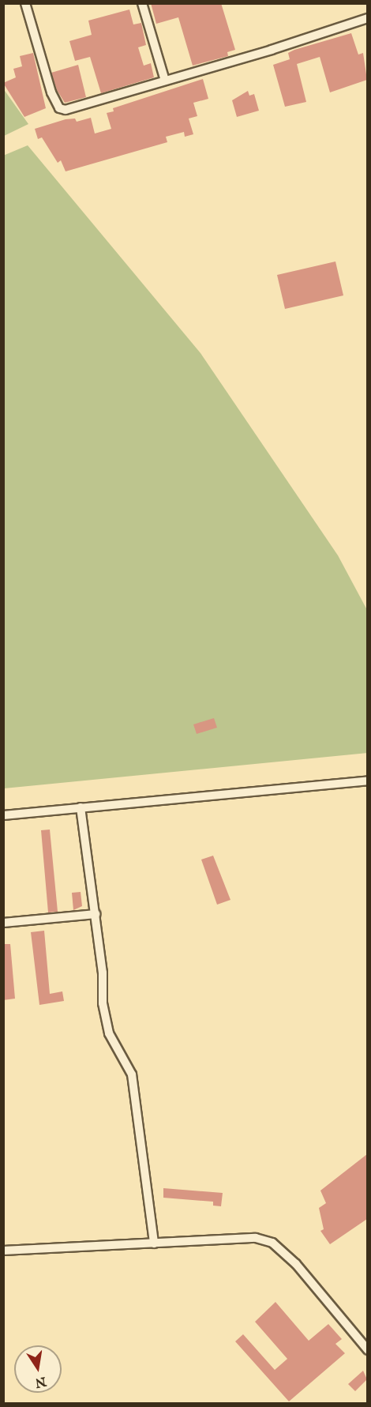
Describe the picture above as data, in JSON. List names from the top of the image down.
{
  "north": "bottom"
}
